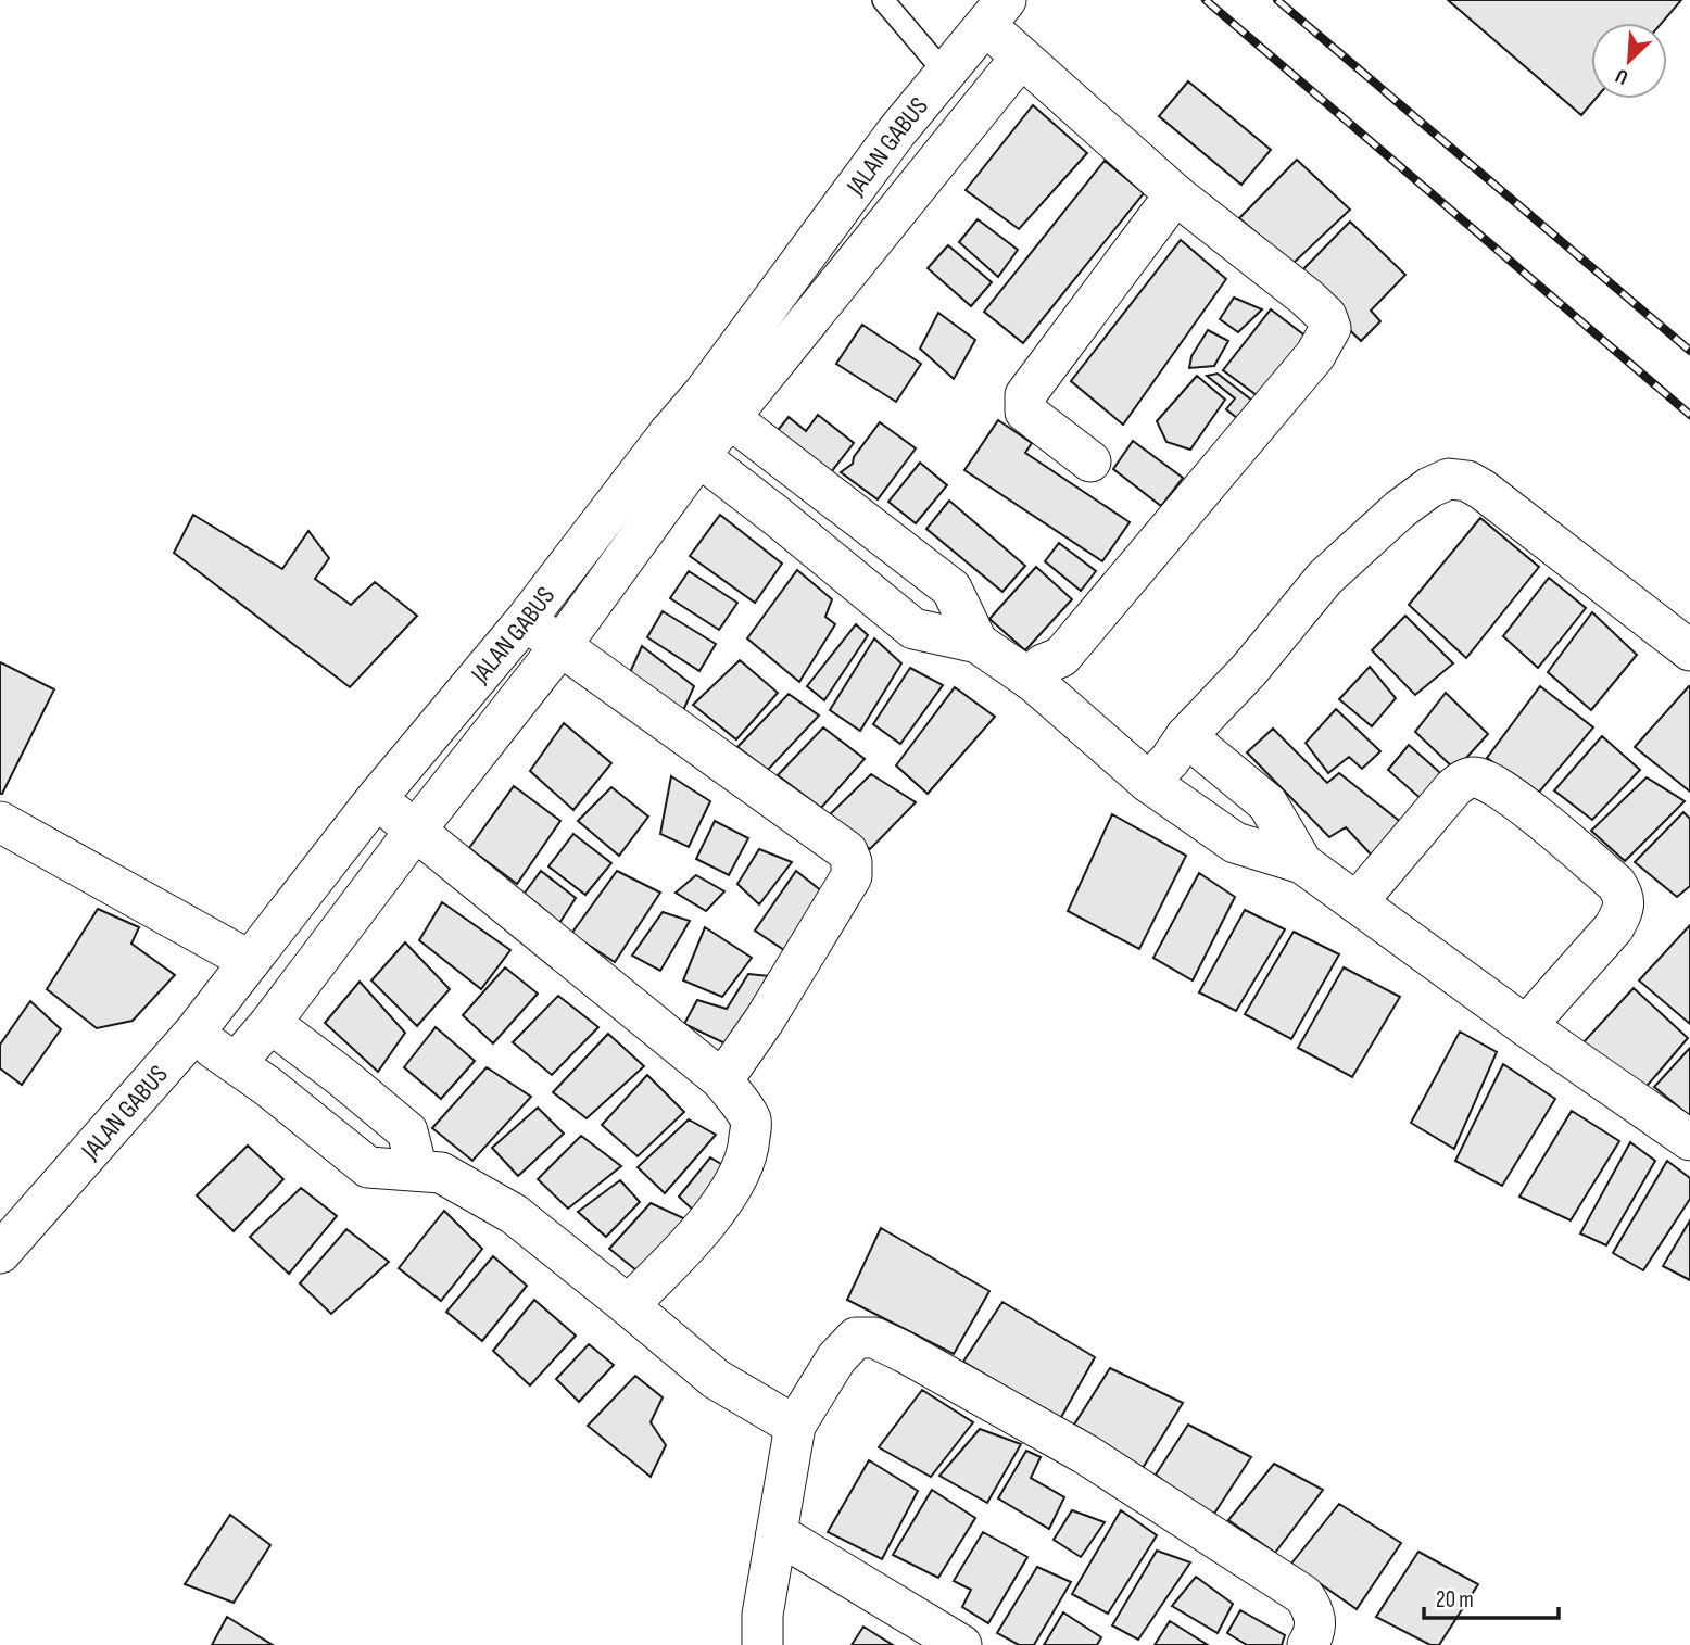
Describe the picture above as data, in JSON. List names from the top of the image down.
{
  "streets": {
    "street": ["JALAN GABUS"]
  },
  "scale_bar": "20 m",
  "north": "bottom left"
}
